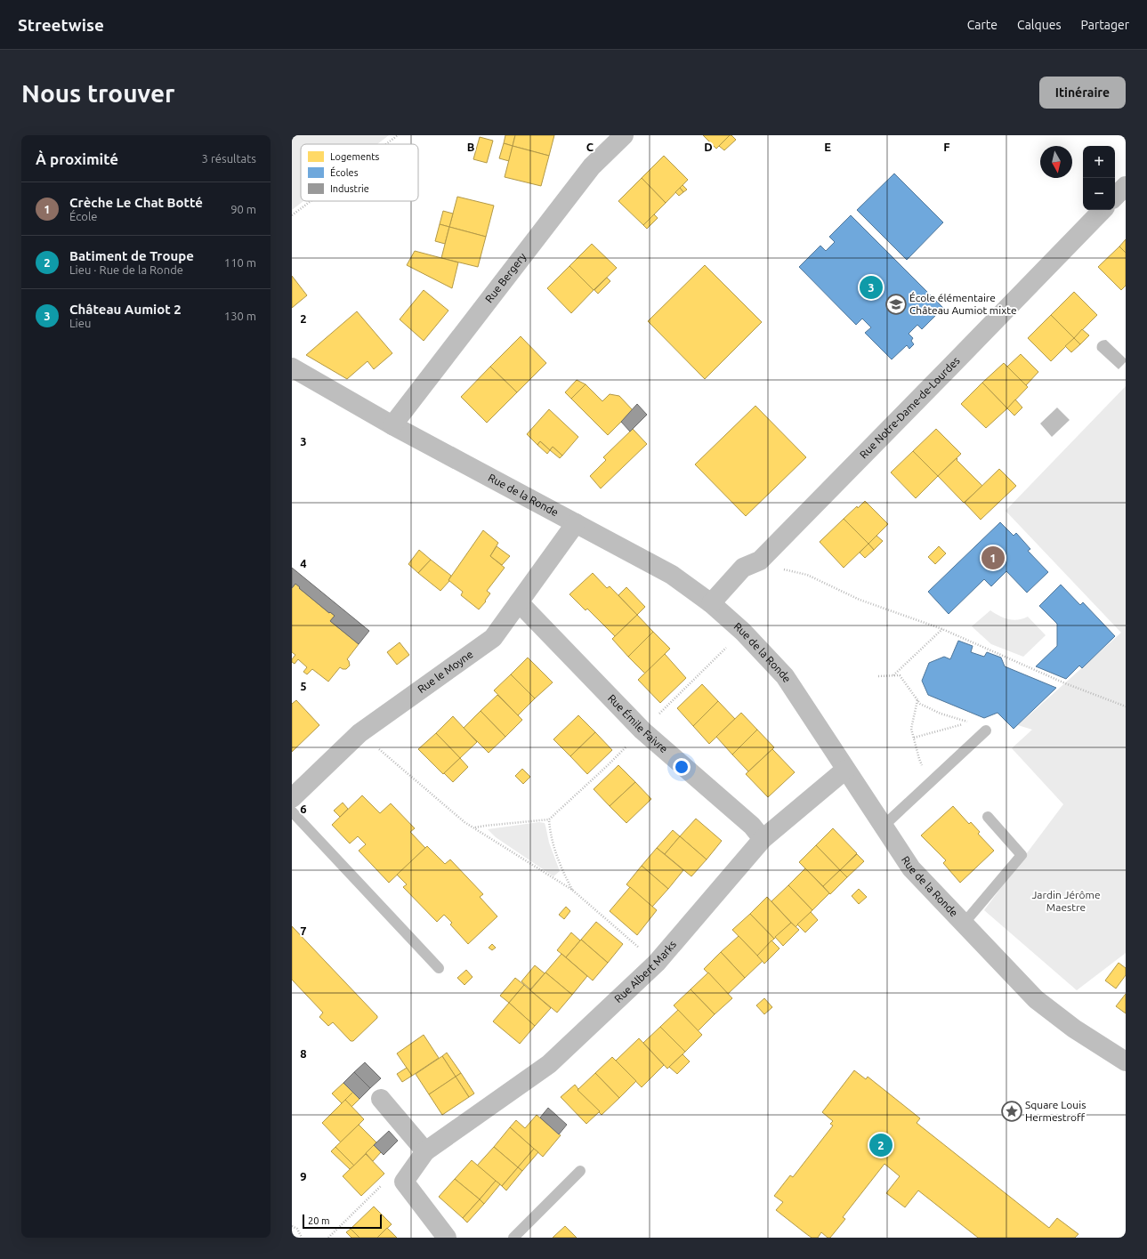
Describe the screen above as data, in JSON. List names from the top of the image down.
{
  "streets": {
    "street": [
      "Rue Bergery",
      "Rue Notre-Dame-de-Lourdes",
      "Rue de la Ronde",
      "Rue le Moyne",
      "Rue Émile Faivre",
      "Rue Albert Marks"
    ]
  },
  "crossings": [
    ["Rue Bergery", "Rue de la Ronde"],
    ["Rue Notre-Dame-de-Lourdes", "Rue de la Ronde"],
    ["Rue de la Ronde", "Rue le Moyne"],
    ["Rue de la Ronde", "Rue Albert Marks"],
    ["Rue le Moyne", "Rue Émile Faivre"],
    ["Rue Émile Faivre", "Rue Albert Marks"]
  ],
  "parks": ["Jardin Jérôme Maestre"],
  "places": {
    "school or university": ["École élémentaire Château Aumiot mixte"],
    "place": ["Square Louis Hermestroff"]
  },
  "legend": ["Logements", "Écoles", "Industrie"],
  "scale_bar": "20 m",
  "north": "bottom",
  "page": {
    "header": "Streetwise",
    "nav": ["Carte", "Calques", "Partager"],
    "buttons": "Itinéraire",
    "title": "Nous trouver",
    "heading": ["À proximité", "3 résultats"],
    "map_buttons": ["+", "−"],
    "list": [
      {
        "mark": "1",
        "name": "Crèche Le Chat Botté",
        "note": "École",
        "value": "90 m"
      },
      {
        "mark": "2",
        "name": "Batiment de Troupe",
        "note": "Lieu · Rue de la Ronde",
        "value": "110 m"
      },
      {
        "mark": "3",
        "name": "Château Aumiot 2",
        "note": "Lieu",
        "value": "130 m"
      }
    ],
    "pins": ["3", "1", "2"],
    "scale": "20 m"
  },
  "grid": {
    "columns": [
      "B",
      "C",
      "D",
      "E",
      "F"
    ],
    "rows": [
      "2",
      "3",
      "4",
      "5",
      "6",
      "7",
      "8",
      "9"
    ]
  }
}
